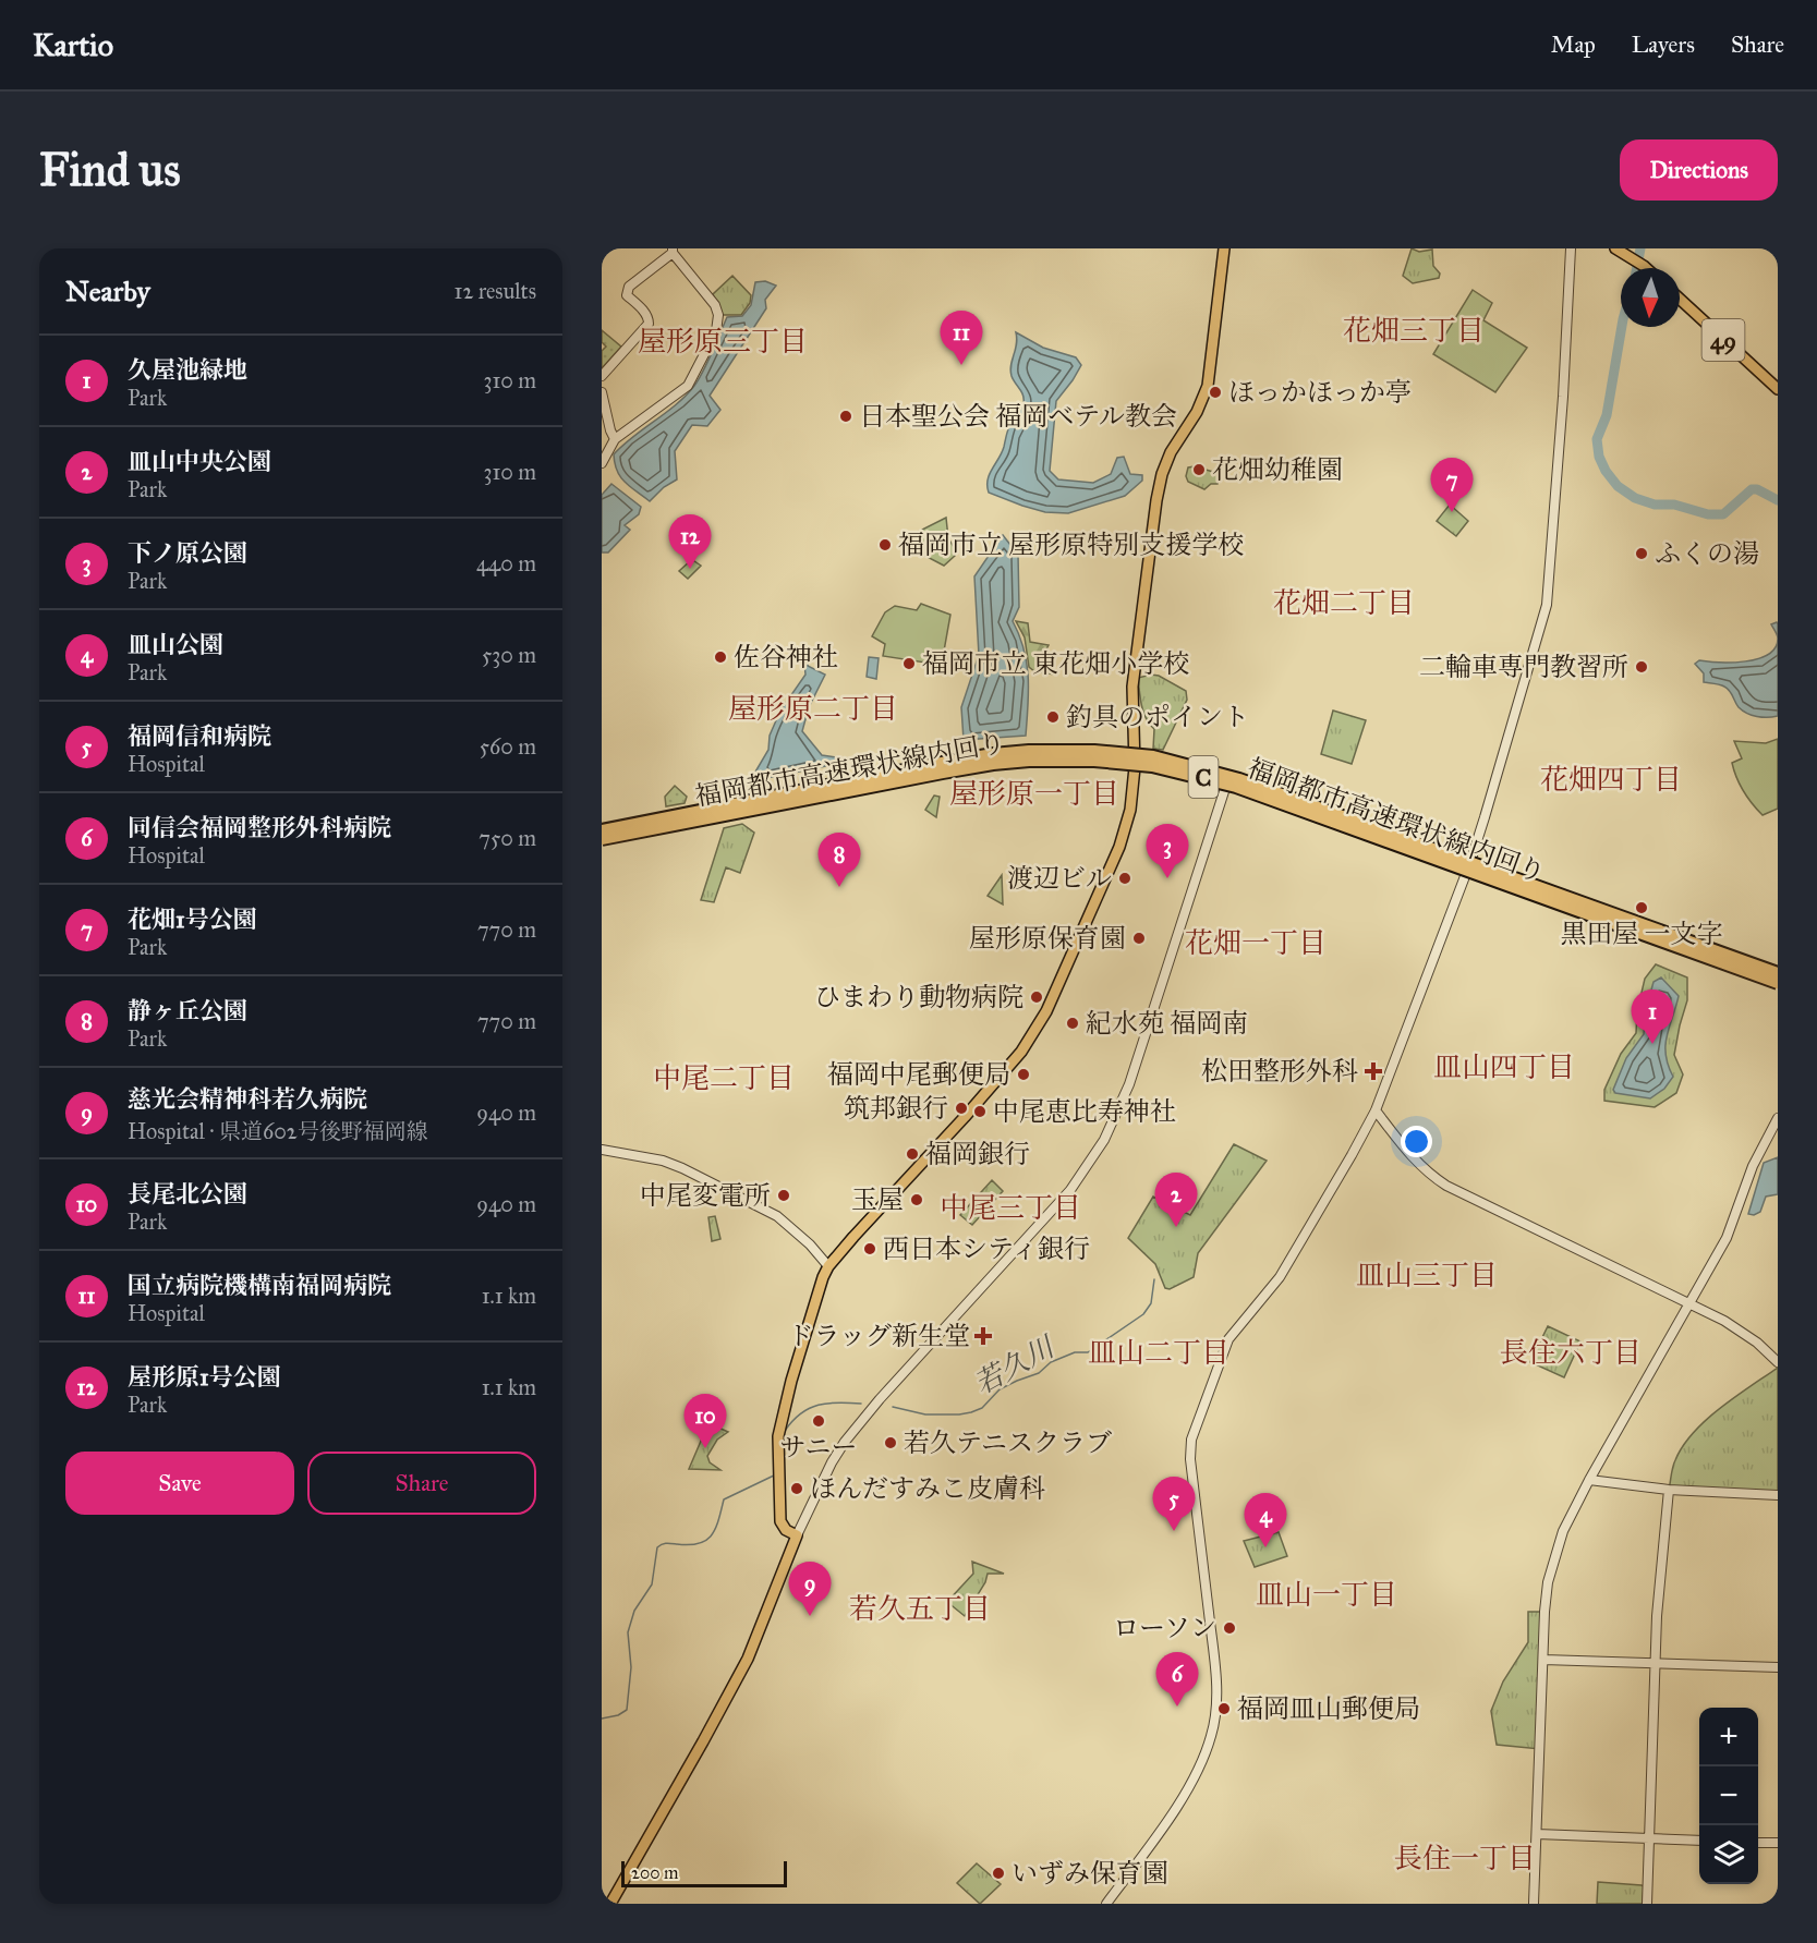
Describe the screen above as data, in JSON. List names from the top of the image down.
{
  "streets": {
    "highway": ["福岡都市高速環状線内回り", "C"],
    "main road": ["49"]
  },
  "districts": [
    "花畑三丁目",
    "屋形原三丁目",
    "花畑二丁目",
    "屋形原二丁目",
    "花畑四丁目",
    "屋形原一丁目",
    "花畑一丁目",
    "皿山四丁目",
    "中尾二丁目",
    "中尾三丁目",
    "皿山三丁目",
    "皿山二丁目",
    "長住六丁目",
    "皿山一丁目",
    "若久五丁目",
    "長住一丁目"
  ],
  "water": ["若久川"],
  "places": {
    "other": [
      "ほっかほっか亭",
      "日本聖公会 福岡ベテル教会",
      "花畑幼稚園",
      "福岡市立 屋形原特別支援学校",
      "ふくの湯",
      "佐谷神社",
      "福岡市立 東花畑小学校",
      "二輪車専門教習所",
      "釣具のポイント",
      "渡辺ビル",
      "黒田屋 一文字",
      "屋形原保育園",
      "ひまわり動物病院",
      "紀水苑 福岡南",
      "福岡中尾郵便局",
      "筑邦銀行",
      "中尾恵比寿神社",
      "福岡銀行",
      "中尾変電所",
      "玉屋",
      "西日本シティ銀行",
      "サニー",
      "若久テニスクラブ",
      "ほんだすみこ皮膚科",
      "ローソン",
      "福岡皿山郵便局",
      "いずみ保育園"
    ],
    "health": ["松田整形外科", "ドラッグ新生堂"]
  },
  "scale_bar": "200 m",
  "north": "bottom",
  "page": {
    "header": "Kartio",
    "nav": ["Map", "Layers", "Share"],
    "buttons": [
      "Directions",
      ["Save", "Share"]
    ],
    "title": "Find us",
    "heading": ["Nearby", "12 results"],
    "pins": [
      "11",
      "7",
      "12",
      "3",
      "8",
      "1",
      "2",
      "10",
      "5",
      "4",
      "9",
      "6"
    ],
    "list": [
      {
        "mark": "1",
        "name": "久屋池緑地",
        "note": "Park",
        "value": "310 m"
      },
      {
        "mark": "2",
        "name": "皿山中央公園",
        "note": "Park",
        "value": "310 m"
      },
      {
        "mark": "3",
        "name": "下ノ原公園",
        "note": "Park",
        "value": "440 m"
      },
      {
        "mark": "4",
        "name": "皿山公園",
        "note": "Park",
        "value": "530 m"
      },
      {
        "mark": "5",
        "name": "福岡信和病院",
        "note": "Hospital",
        "value": "560 m"
      },
      {
        "mark": "6",
        "name": "同信会福岡整形外科病院",
        "note": "Hospital",
        "value": "750 m"
      },
      {
        "mark": "7",
        "name": "花畑1号公園",
        "note": "Park",
        "value": "770 m"
      },
      {
        "mark": "8",
        "name": "静ヶ丘公園",
        "note": "Park",
        "value": "770 m"
      },
      {
        "mark": "9",
        "name": "慈光会精神科若久病院",
        "note": "Hospital · 県道602号後野福岡線",
        "value": "940 m"
      },
      {
        "mark": "10",
        "name": "長尾北公園",
        "note": "Park",
        "value": "940 m"
      },
      {
        "mark": "11",
        "name": "国立病院機構南福岡病院",
        "note": "Hospital",
        "value": "1.1 km"
      },
      {
        "mark": "12",
        "name": "屋形原1号公園",
        "note": "Park",
        "value": "1.1 km"
      }
    ],
    "map_buttons": ["+", "−"],
    "scale": "200 m"
  }
}
